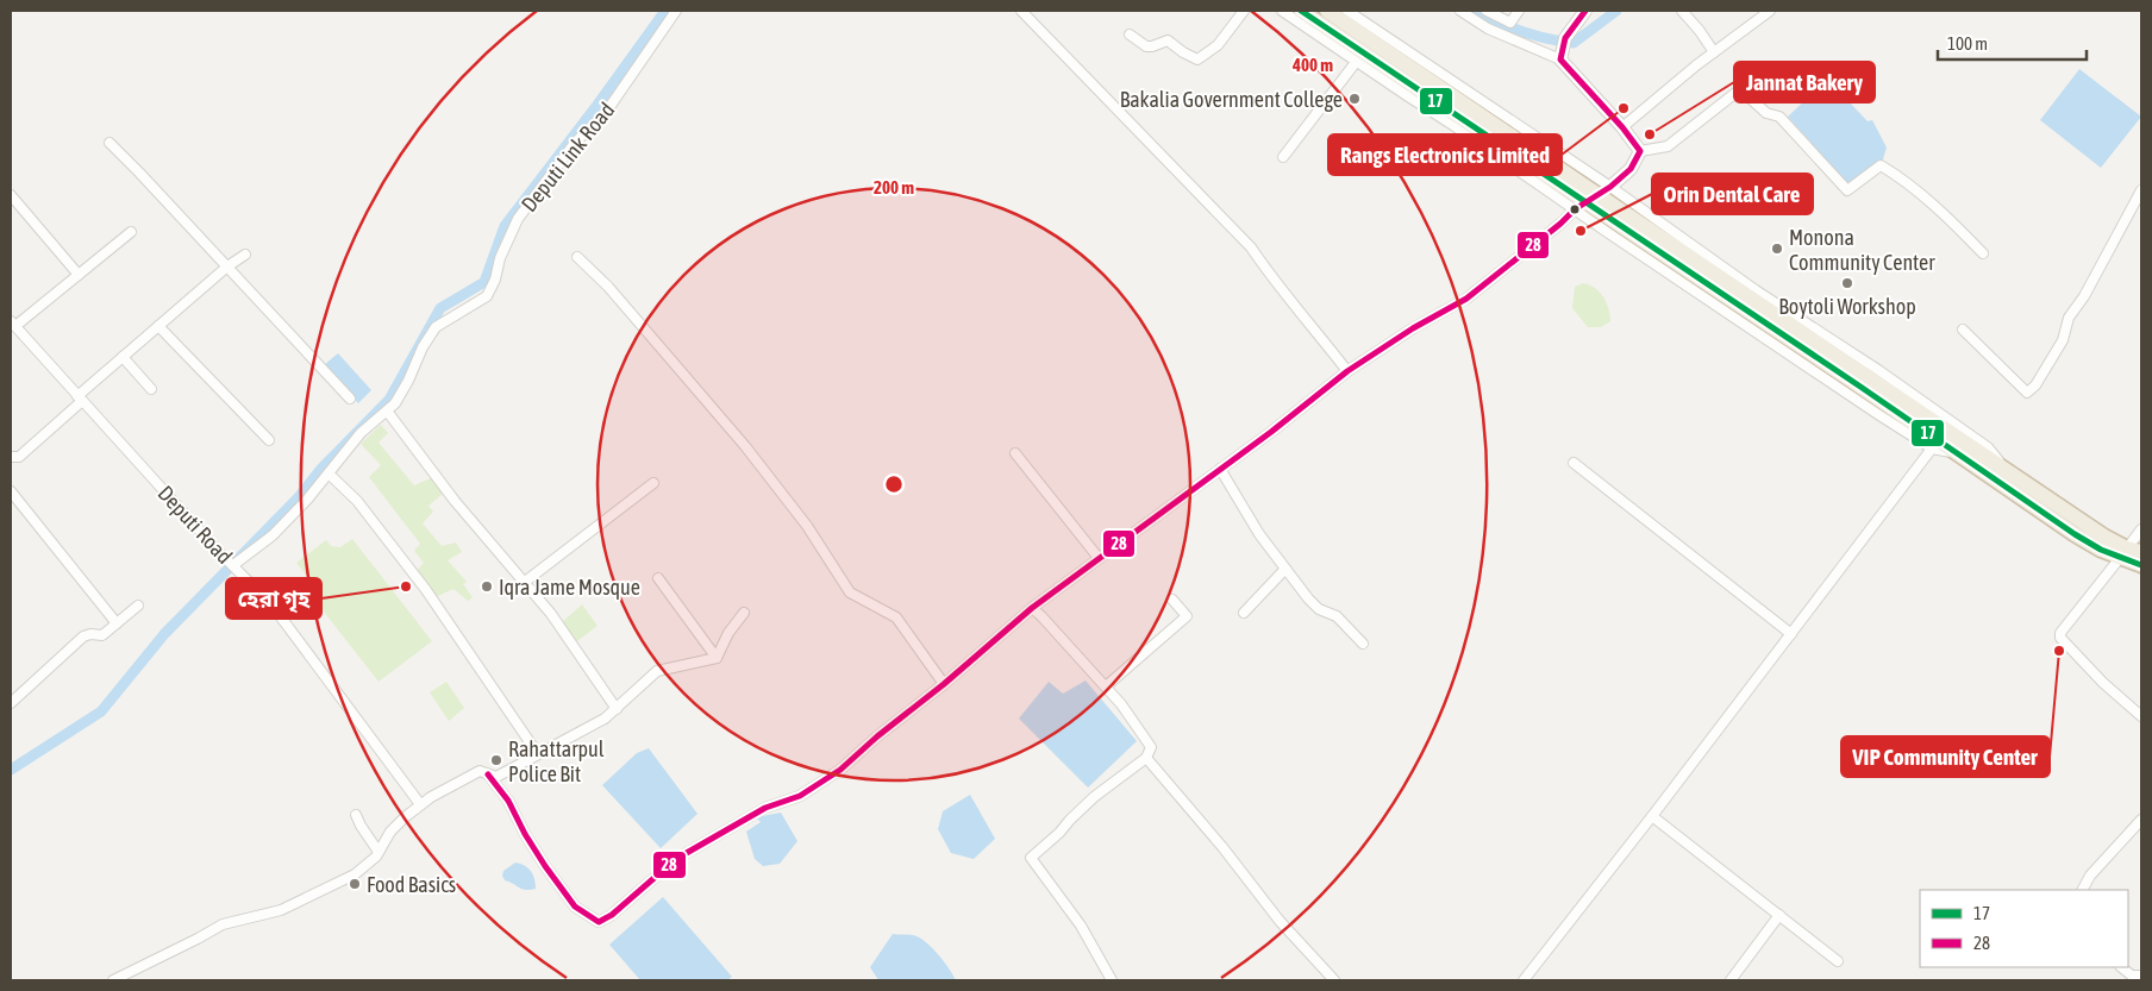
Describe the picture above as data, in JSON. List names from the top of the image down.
{
  "streets": {
    "street": ["Deputi Link Road", "Deputi Road"]
  },
  "crossings": [
    ["Deputi Link Road", "Deputi Road"]
  ],
  "places": [
    "Bakalia Government College",
    "Rangs Electronics Limited",
    "Jannat Bakery",
    "Orin Dental Care",
    "Monona Community Center",
    "Boytoli Workshop",
    "হেরা গৃহ",
    "Iqra Jame Mosque",
    "VIP Community Center",
    "Rahattarpul Police Bit",
    "Food Basics"
  ],
  "lines": ["transit line 17", "transit line 28"],
  "legend": ["17", "28"],
  "scale_bar": "100 m",
  "rings": ["400 m", "200 m"]
}
